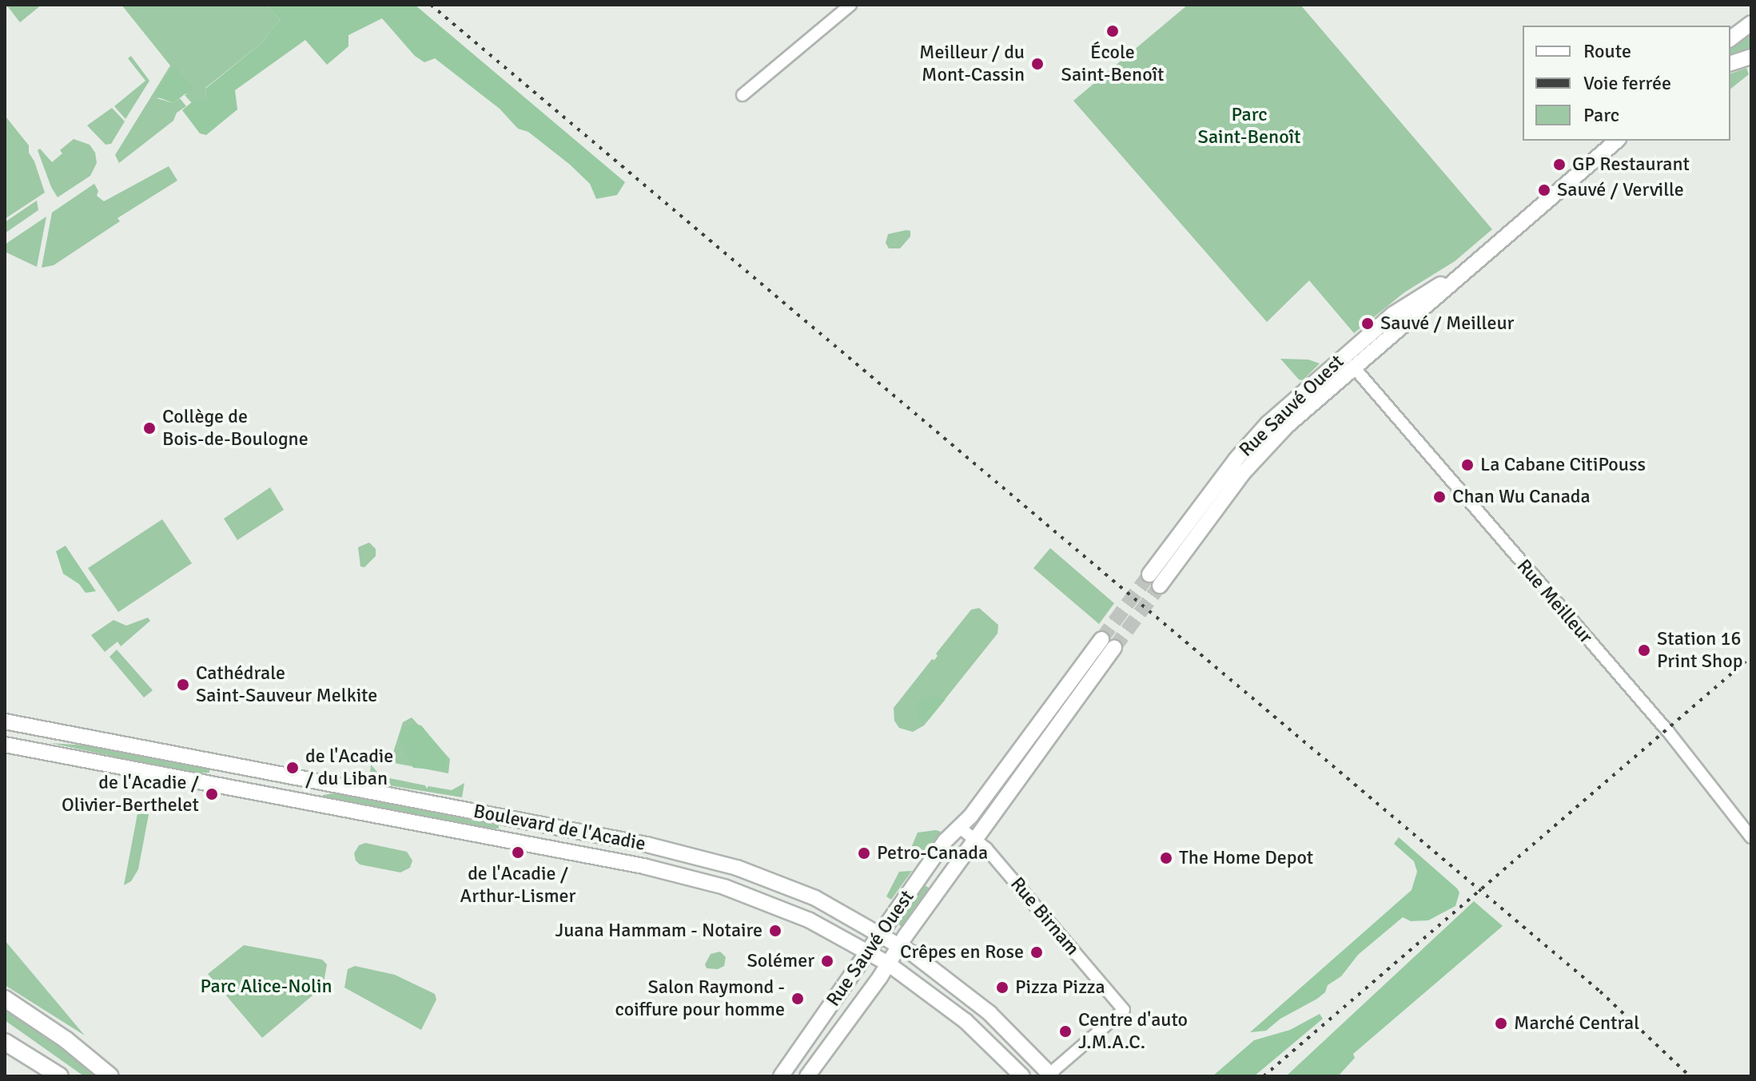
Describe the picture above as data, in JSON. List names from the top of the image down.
{
  "streets": {
    "main road": ["Rue Sauvé Ouest", "Boulevard de l'Acadie"],
    "street": ["Rue Meilleur", "Rue Birnam"]
  },
  "crossings": [
    ["Rue Sauvé Ouest", "Rue Meilleur"],
    ["Rue Sauvé Ouest", "Boulevard de l'Acadie"],
    ["Rue Sauvé Ouest", "Rue Birnam"],
    ["Boulevard de l'Acadie", "Rue Birnam"]
  ],
  "parks": ["Parc Saint-Benoît", "Parc Alice-Nolin"],
  "places": [
    "École Saint-Benoît",
    "Meilleur / du Mont-Cassin",
    "GP Restaurant",
    "Sauvé / Verville",
    "Sauvé / Meilleur",
    "Collège de Bois-de-Boulogne",
    "La Cabane CitiPouss",
    "Chan Wu Canada",
    "Station 16 Print Shop",
    "Cathédrale Saint-Sauveur Melkite",
    "de l'Acadie / du Liban",
    "de l'Acadie / Olivier-Berthelet",
    "de l'Acadie / Arthur-Lismer",
    "Petro-Canada",
    "The Home Depot",
    "Juana Hammam - Notaire",
    "Crêpes en Rose",
    "Solémer",
    "Pizza Pizza",
    "Salon Raymond - coiffure pour homme",
    "Marché Central",
    "Centre d'auto J.M.A.C."
  ],
  "legend": ["Route", "Voie ferrée", "Parc"]
}
